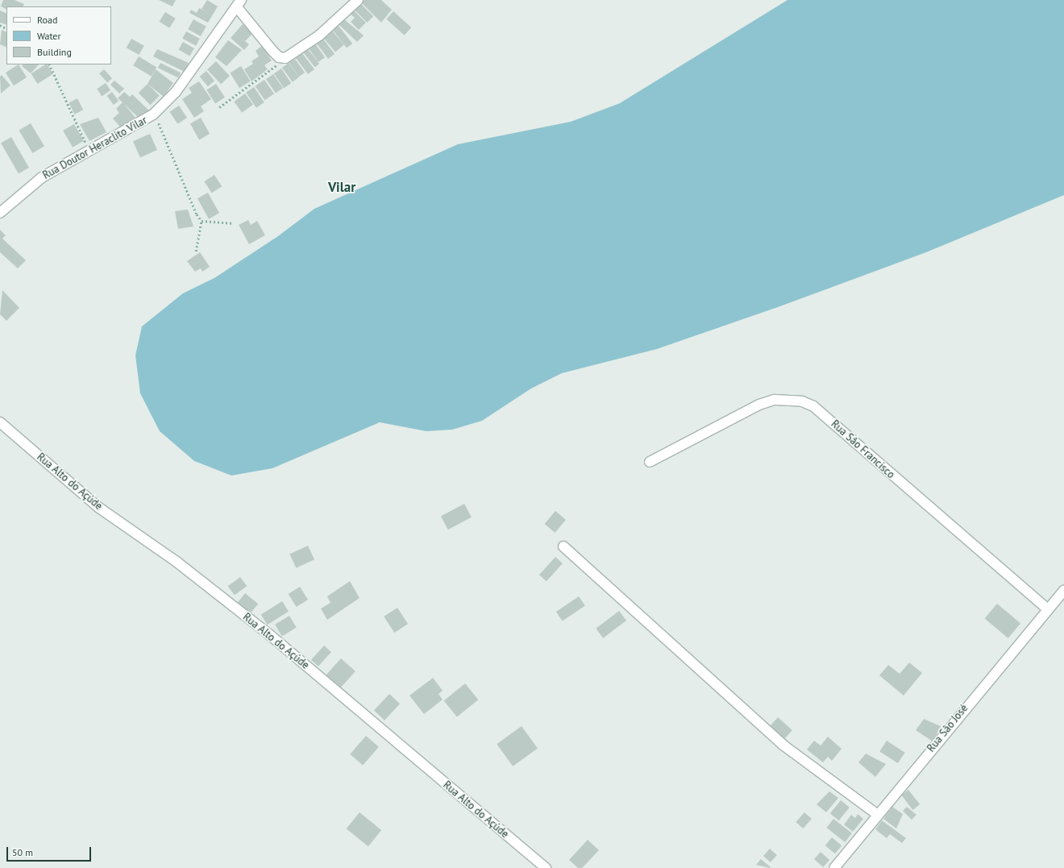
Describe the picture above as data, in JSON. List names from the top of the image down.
{
  "streets": {
    "street": [
      "Rua Doutor Heraclito Vilar",
      "Rua Sâo Francisco",
      "Rua Alto do Açúde",
      "Rua São José"
    ]
  },
  "crossings": [
    ["Rua Sâo Francisco", "Rua São José"]
  ],
  "districts": ["Vilar"],
  "legend": ["Road", "Water", "Building"],
  "scale_bar": "50 m"
}
